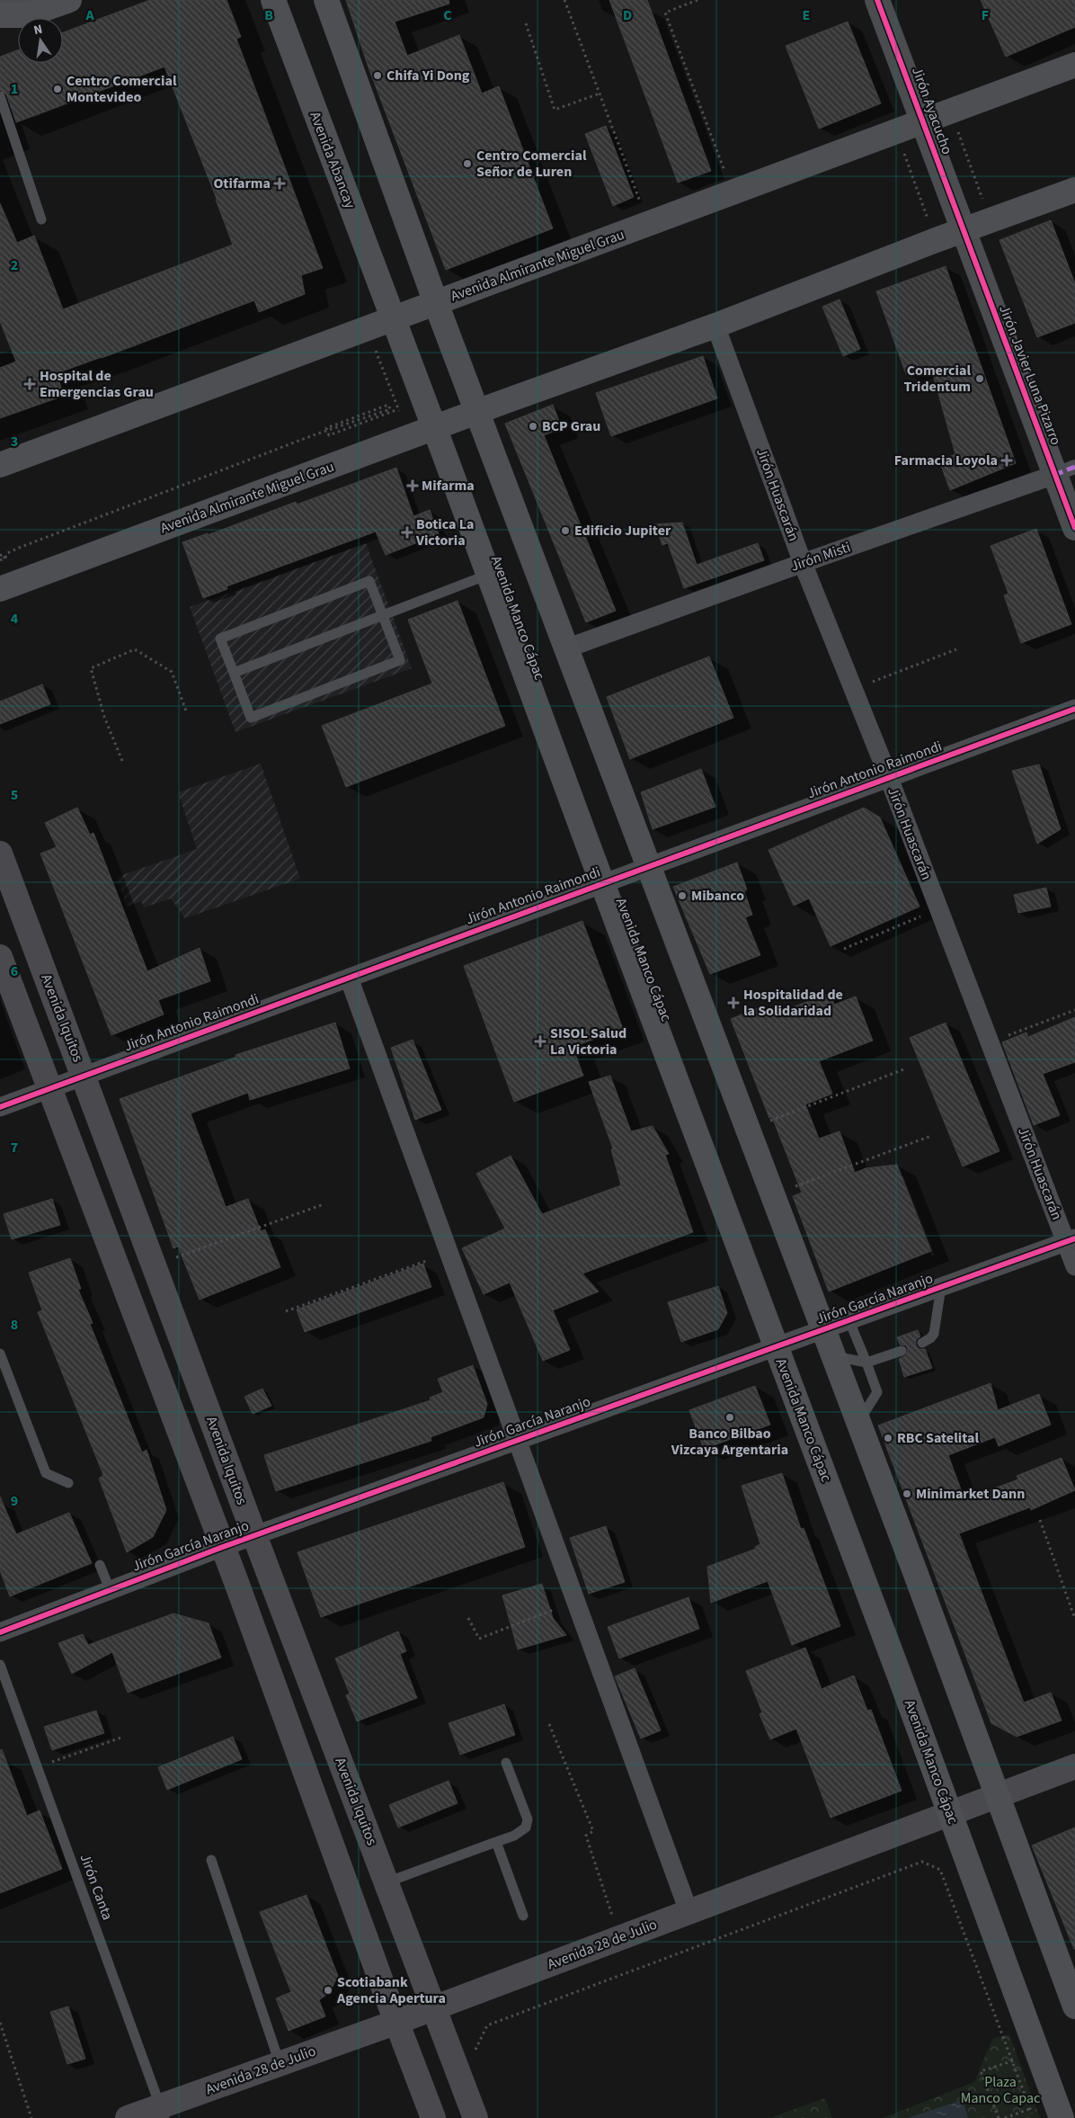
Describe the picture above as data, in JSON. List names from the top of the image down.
{
  "streets": {
    "main road": [
      "Avenida Abancay",
      "Avenida Almirante Miguel Grau",
      "Avenida Manco Cápac",
      "Avenida Iquitos",
      "Avenida 28 de Julio"
    ],
    "street": [
      "Jirón Ayacucho",
      "Jirón Javier Luna Pizarro",
      "Jirón Huascarán",
      "Jirón Misti",
      "Jirón Antonio Raimondi",
      "Jirón García Naranjo"
    ],
    "lane": ["Jirón Canta"]
  },
  "crossings": [
    ["Jirón Ayacucho", "Avenida Almirante Miguel Grau"],
    ["Jirón Ayacucho", "Jirón Javier Luna Pizarro"],
    ["Avenida Abancay", "Avenida Almirante Miguel Grau"],
    ["Avenida Abancay", "Avenida Manco Cápac"],
    ["Avenida Almirante Miguel Grau", "Jirón Javier Luna Pizarro"],
    ["Avenida Almirante Miguel Grau", "Jirón Huascarán"],
    ["Avenida Almirante Miguel Grau", "Avenida Manco Cápac"],
    ["Jirón Javier Luna Pizarro", "Jirón Misti"],
    ["Jirón Huascarán", "Jirón Misti"],
    ["Jirón Huascarán", "Jirón Antonio Raimondi"],
    ["Jirón Huascarán", "Jirón García Naranjo"],
    ["Avenida Manco Cápac", "Jirón Antonio Raimondi"],
    ["Avenida Manco Cápac", "Jirón García Naranjo"],
    ["Avenida Manco Cápac", "Avenida 28 de Julio"],
    ["Jirón Antonio Raimondi", "Avenida Iquitos"],
    ["Avenida Iquitos", "Jirón García Naranjo"],
    ["Avenida Iquitos", "Avenida 28 de Julio"],
    ["Jirón Canta", "Avenida 28 de Julio"]
  ],
  "parks": ["Plaza Manco Capac"],
  "places": {
    "other": [
      "Chifa Yi Dong",
      "Centro Comercial Montevideo",
      "Centro Comercial Señor de Luren",
      "Comercial Tridentum",
      "BCP Grau",
      "Edificio Jupiter",
      "Mibanco",
      "Banco Bilbao Vizcaya Argentaria",
      "RBC Satelital",
      "Minimarket Dann",
      "Scotiabank Agencia Apertura"
    ],
    "health": [
      "Otifarma",
      "Hospital de Emergencias Grau",
      "Farmacia Loyola",
      "Mifarma",
      "Botica La Victoria",
      "Hospitalidad de la Solidaridad",
      "SISOL Salud La Victoria"
    ]
  },
  "north": "top",
  "grid": {
    "columns": [
      "A",
      "B",
      "C",
      "D",
      "E",
      "F"
    ],
    "rows": [
      "1",
      "2",
      "3",
      "4",
      "5",
      "6",
      "7",
      "8",
      "9"
    ]
  }
}
